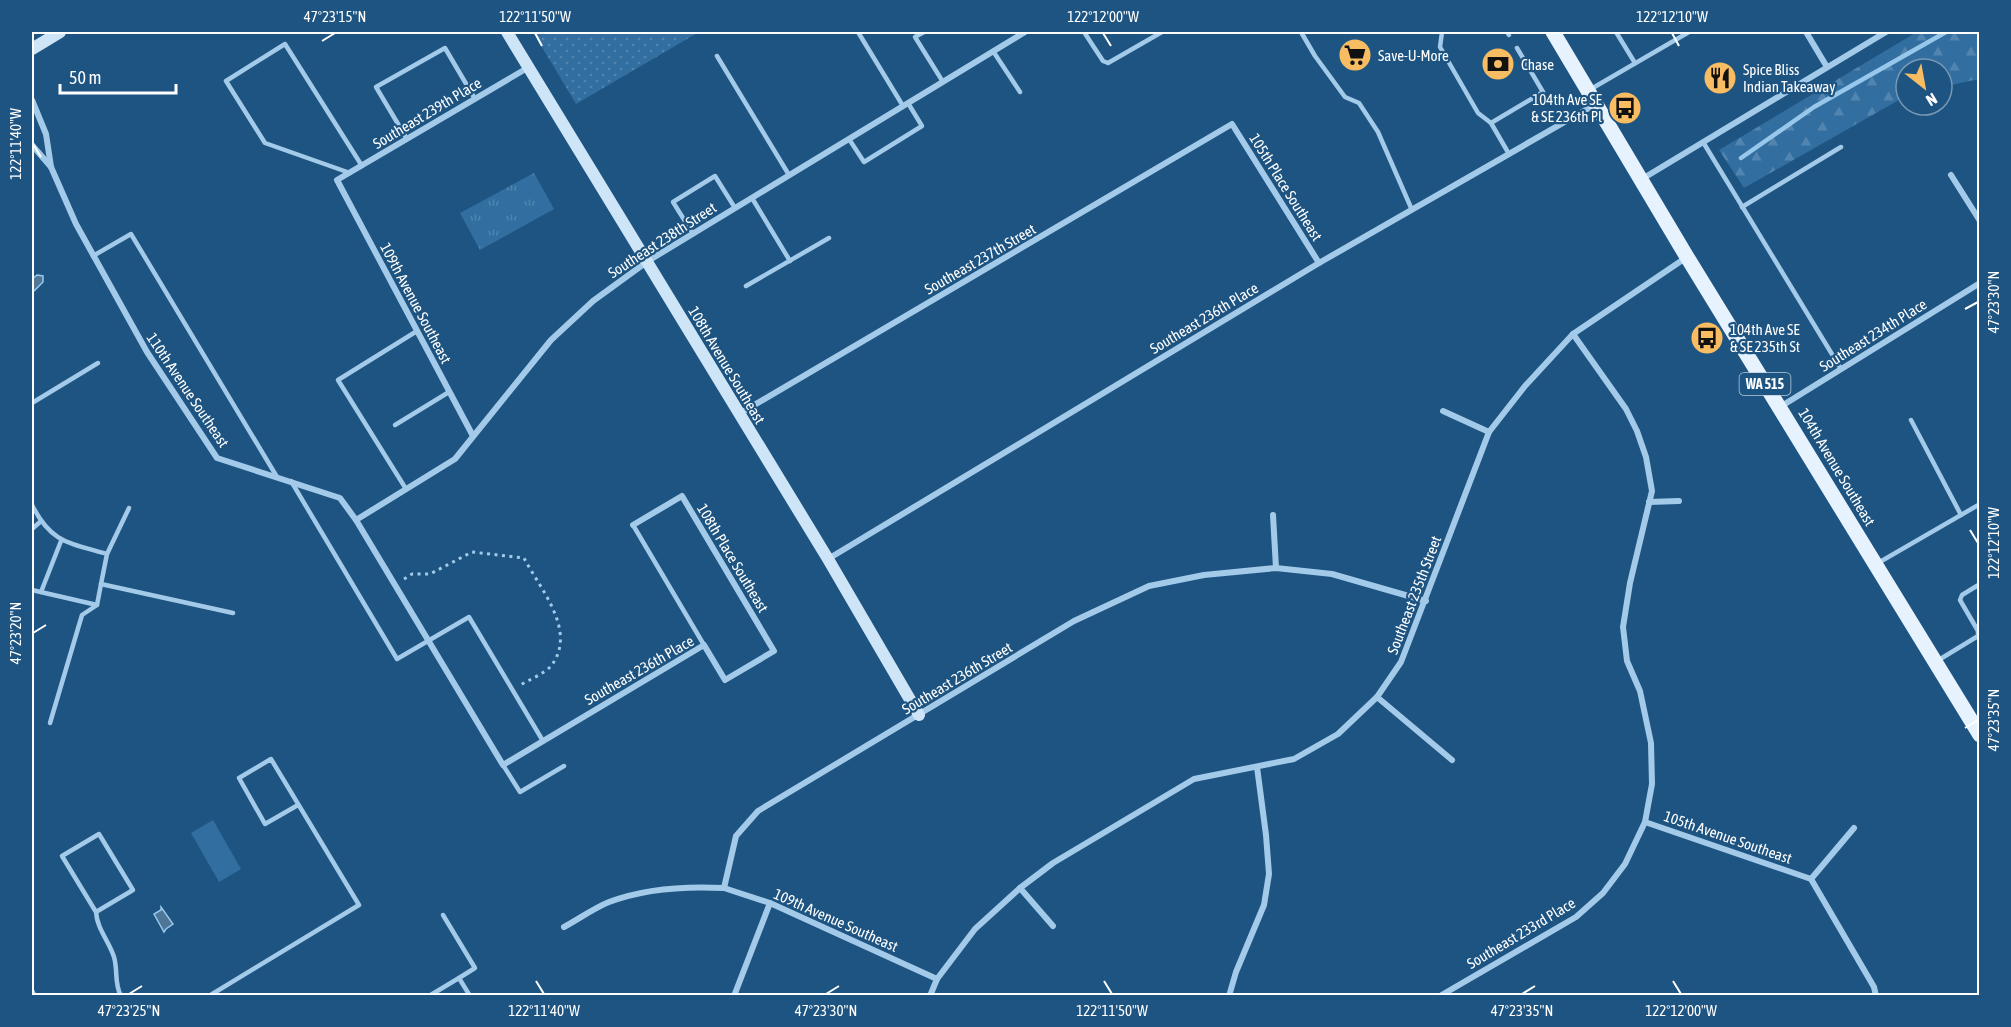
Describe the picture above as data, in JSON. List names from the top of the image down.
{
  "streets": {
    "main road": ["WA 515", "104th Avenue Southeast"],
    "street": [
      "Southeast 239th Place",
      "105th Place Southeast",
      "Southeast 238th Street",
      "Southeast 237th Street",
      "109th Avenue Southeast",
      "Southeast 236th Place",
      "Southeast 234th Place",
      "108th Avenue Southeast",
      "110th Avenue Southeast",
      "108th Place Southeast",
      "Southeast 235th Street",
      "Southeast 236th Street",
      "105th Avenue Southeast",
      "Southeast 233rd Place"
    ]
  },
  "crossings": [
    ["Southeast 239th Place", "109th Avenue Southeast"],
    ["Southeast 239th Place", "108th Avenue Southeast"],
    ["105th Place Southeast", "Southeast 237th Street"],
    ["105th Place Southeast", "Southeast 236th Place"],
    ["Southeast 238th Street", "109th Avenue Southeast"],
    ["Southeast 238th Street", "108th Avenue Southeast"],
    ["Southeast 238th Street", "110th Avenue Southeast"],
    ["Southeast 237th Street", "108th Avenue Southeast"],
    ["109th Avenue Southeast", "Southeast 235th Street"],
    ["109th Avenue Southeast", "Southeast 236th Street"],
    ["Southeast 236th Place", "108th Avenue Southeast"],
    ["Southeast 236th Place", "110th Avenue Southeast"],
    ["Southeast 236th Place", "104th Avenue Southeast"],
    ["Southeast 236th Place", "108th Place Southeast"],
    ["Southeast 234th Place", "104th Avenue Southeast"],
    ["108th Avenue Southeast", "Southeast 236th Street"],
    ["104th Avenue Southeast", "Southeast 235th Street"],
    ["Southeast 235th Street", "Southeast 236th Street"],
    ["Southeast 235th Street", "105th Avenue Southeast"],
    ["105th Avenue Southeast", "Southeast 233rd Place"]
  ],
  "places": {
    "supermarket": ["Save-U-More"],
    "bank": ["Chase"],
    "restaurant": ["Spice Bliss Indian Takeaway"],
    "bus stop": ["104th Ave SE & SE 236th Pl", "104th Ave SE & SE 235th St"]
  },
  "scale_bar": "50 m",
  "north": "bottom right",
  "coordinates": [
    "47°23'15\"N",
    "122°11'50\"W",
    "122°12'00\"W",
    "122°12'10\"W",
    "122°11'40\"W",
    "47°23'30\"N",
    "47°23'20\"N",
    "47°23'35\"N",
    "47°23'25\"N"
  ]
}
